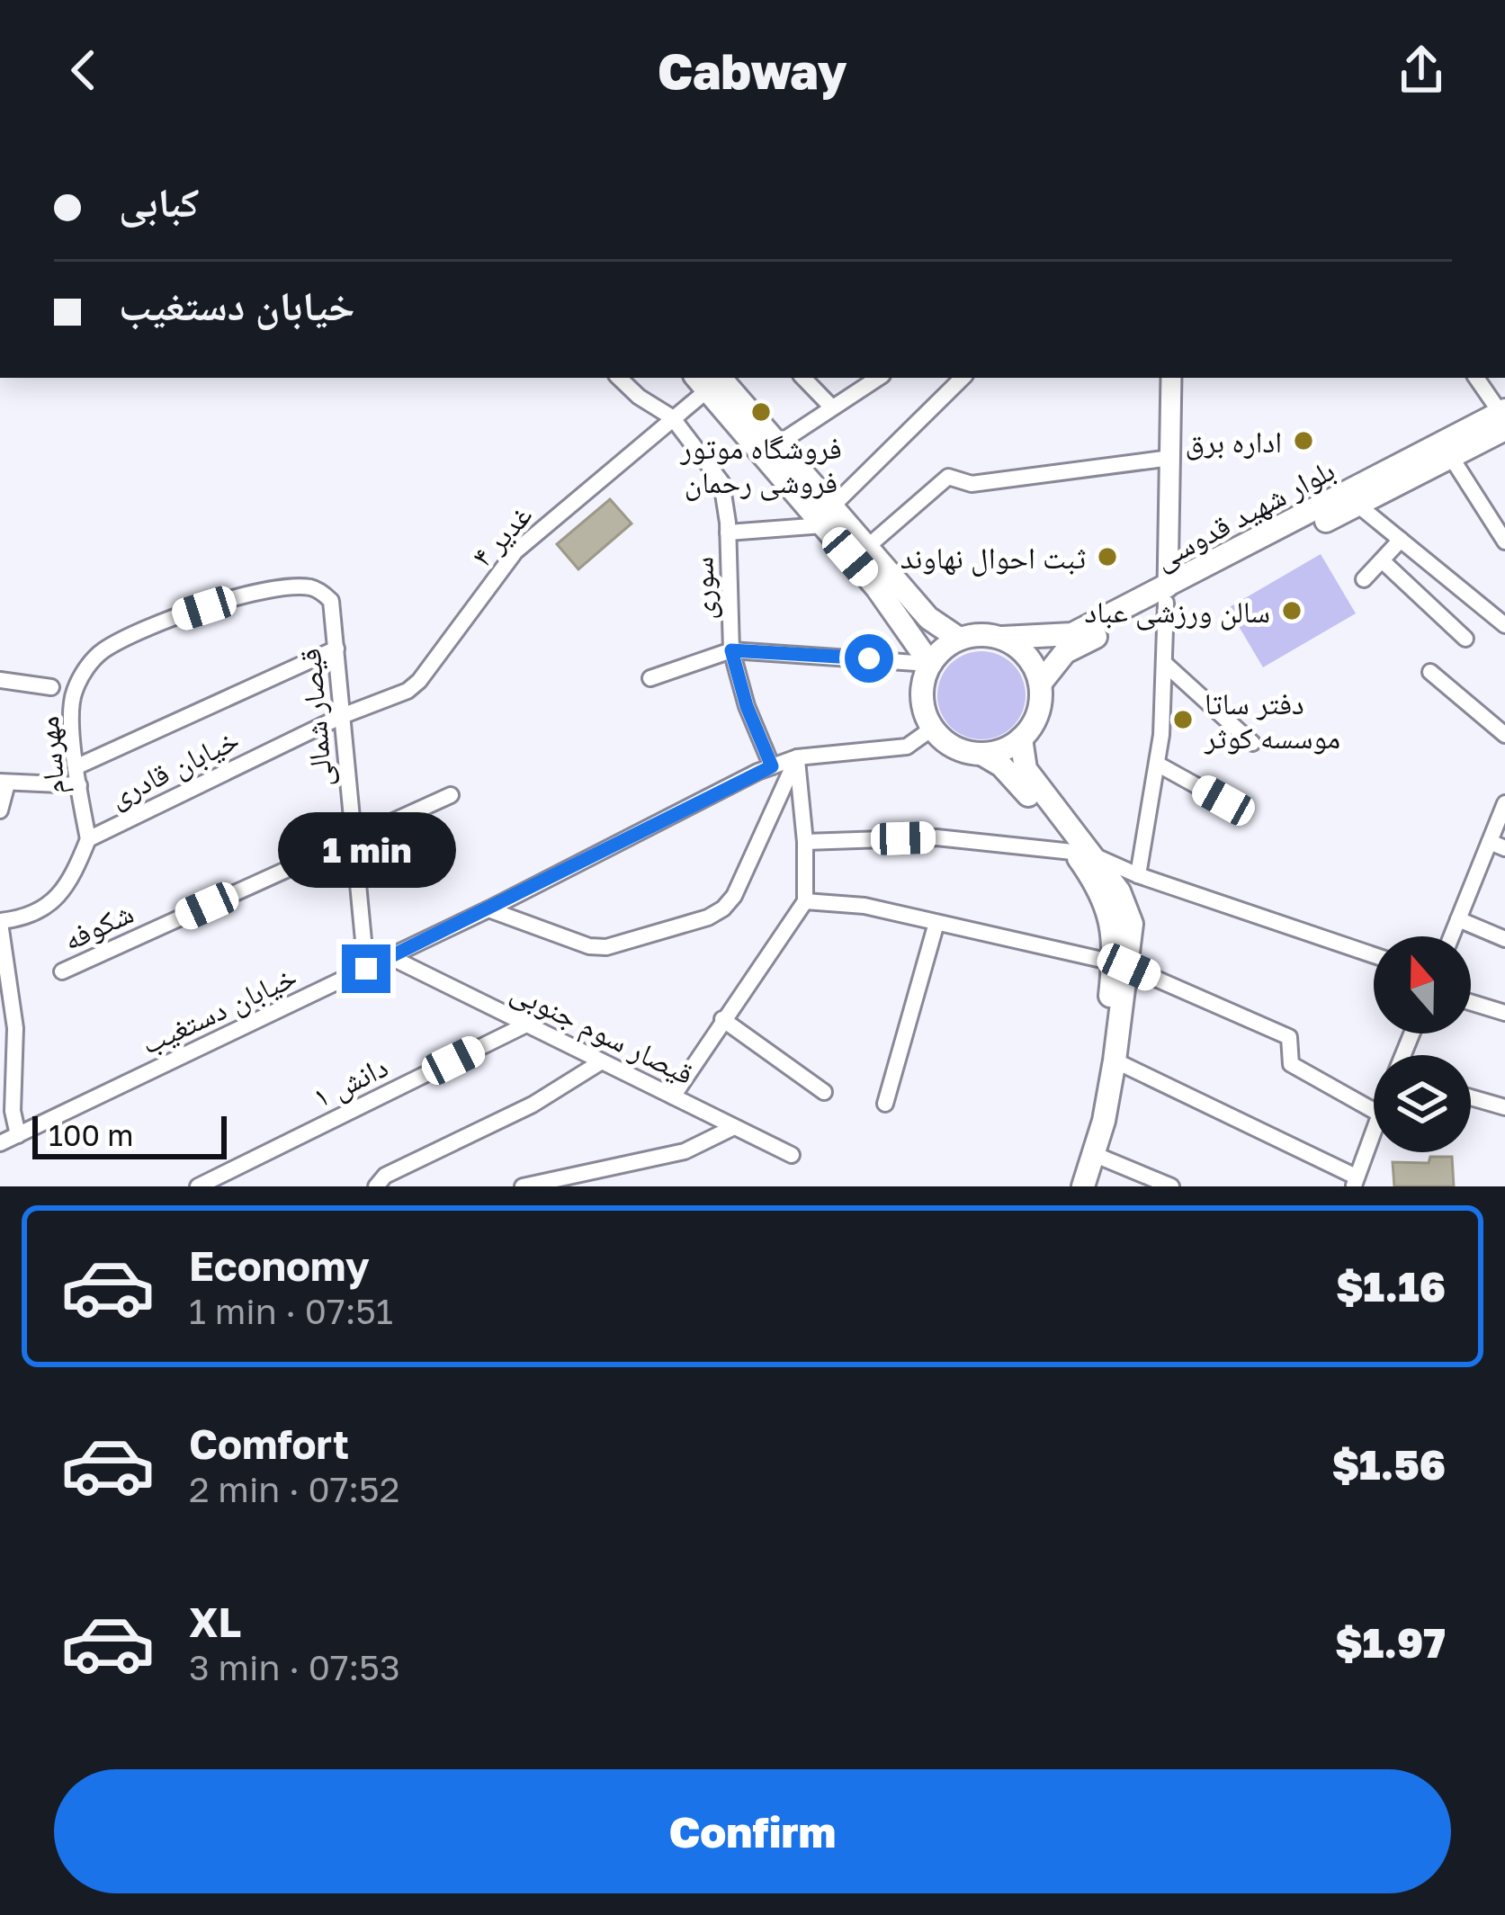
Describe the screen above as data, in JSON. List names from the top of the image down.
{
  "streets": {
    "main road": ["بلوار شهید قدوسی"],
    "street": [
      "غدیر ۴",
      "سوری",
      "قیصار شمالی",
      "مهرسام",
      "خیابان قادری",
      "شکوفه",
      "خیابان دستغیب",
      "قیصار سوم جنوبی",
      "دانش ۱"
    ]
  },
  "crossings": [
    ["بلوار شهید قدوسی", "خیابان دستغیب"],
    ["غدیر ۴", "سوری"],
    ["غدیر ۴", "قیصار شمالی"],
    ["غدیر ۴", "خیابان قادری"],
    ["سوری", "خیابان دستغیب"],
    ["قیصار شمالی", "مهرسام"],
    ["قیصار شمالی", "خیابان قادری"],
    ["قیصار شمالی", "شکوفه"],
    ["قیصار شمالی", "خیابان دستغیب"],
    ["مهرسام", "خیابان قادری"],
    ["خیابان دستغیب", "قیصار سوم جنوبی"],
    ["قیصار سوم جنوبی", "دانش ۱"]
  ],
  "places": [
    "فروشگاه موتور فروشی رحمان",
    "اداره برق",
    "ثبت احوال نهاوند",
    "سالن ورزشی عباد",
    "دفتر ساتا موسسه کوثر"
  ],
  "scale_bar": "100 m",
  "north": "top",
  "page": {
    "header": "Cabway",
    "banner": ["کبابی", "خیابان دستغیب"],
    "bubble": "1 min",
    "scale": "100 m",
    "list": [
      {
        "name": "Economy",
        "note": "1 min · 07:51",
        "value": "$1.16"
      },
      {
        "name": "Comfort",
        "note": "2 min · 07:52",
        "value": "$1.56"
      },
      {
        "name": "XL",
        "note": "3 min · 07:53",
        "value": "$1.97"
      }
    ],
    "buttons": "Confirm"
  }
}
